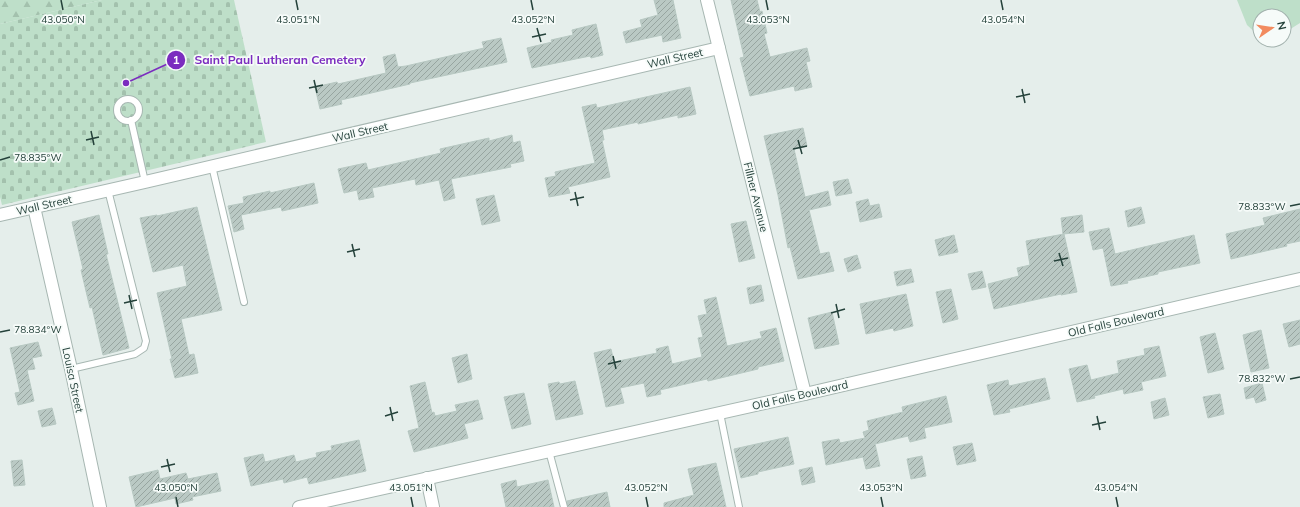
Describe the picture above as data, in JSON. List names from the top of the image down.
{
  "streets": {
    "street": [
      "Wall Street",
      "Fillner Avenue",
      "Old Falls Boulevard",
      "Louisa Street"
    ]
  },
  "crossings": [
    ["Wall Street", "Fillner Avenue"],
    ["Wall Street", "Louisa Street"],
    ["Fillner Avenue", "Old Falls Boulevard"]
  ],
  "places": ["Saint Paul Lutheran Cemetery"],
  "north": "right",
  "coordinates": [
    "43.050°N",
    "43.051°N",
    "43.052°N",
    "43.053°N",
    "43.054°N",
    "78.835°W",
    "78.833°W",
    "78.834°W",
    "78.832°W"
  ]
}
